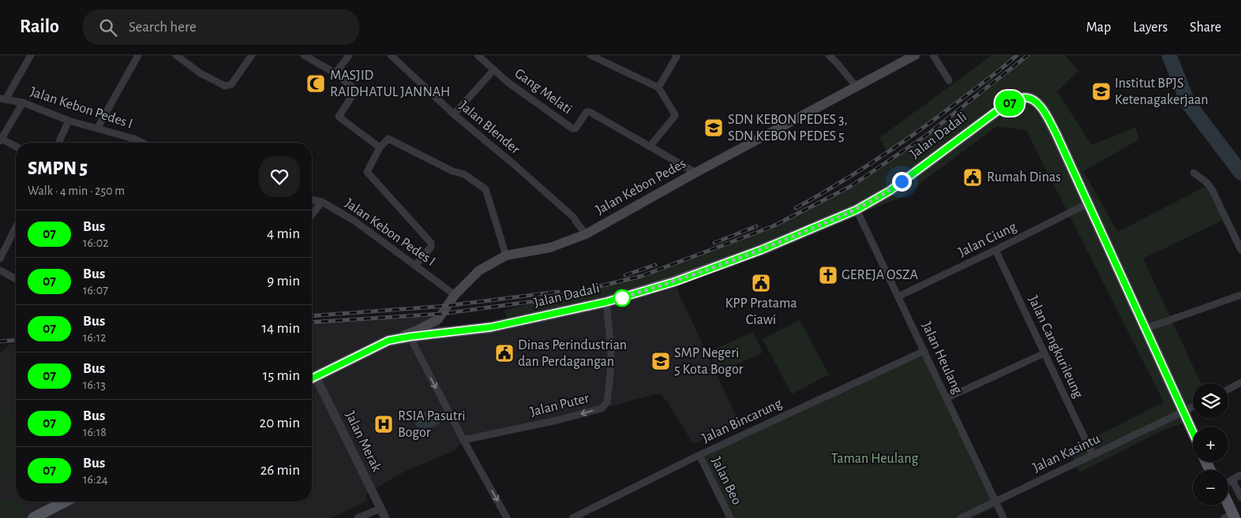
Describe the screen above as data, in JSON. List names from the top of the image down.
{
  "streets": {
    "main road": ["Jalan Dadali", "Jalan Kebon Pedes"],
    "street": [
      "Gang Melati",
      "Jalan Kebon Pedes I",
      "Jalan Blender",
      "Jalan Ciung",
      "Jalan Cangkurileung",
      "Jalan Heulang",
      "Jalan Puter",
      "Jalan Bincarung",
      "Jalan Merak",
      "Jalan Kasintu",
      "Jalan Beo"
    ]
  },
  "crossings": [
    ["Gang Melati", "Jalan Kebon Pedes"],
    ["Jalan Kebon Pedes I", "Jalan Kebon Pedes"],
    ["Jalan Blender", "Jalan Kebon Pedes"],
    ["Jalan Dadali", "Jalan Kebon Pedes"],
    ["Jalan Dadali", "Jalan Ciung"],
    ["Jalan Dadali", "Jalan Heulang"],
    ["Jalan Dadali", "Jalan Puter"],
    ["Jalan Dadali", "Jalan Merak"],
    ["Jalan Dadali", "Jalan Kasintu"],
    ["Jalan Ciung", "Jalan Cangkurileung"],
    ["Jalan Ciung", "Jalan Heulang"],
    ["Jalan Cangkurileung", "Jalan Kasintu"],
    ["Jalan Heulang", "Jalan Bincarung"],
    ["Jalan Heulang", "Jalan Kasintu"],
    ["Jalan Bincarung", "Jalan Beo"]
  ],
  "parks": ["Taman Heulang"],
  "places": {
    "mosque": ["MASJID RAIDHATUL JANNAH"],
    "school or university": ["Institut BPJS Ketenagakerjaan", "SDN KEBON PEDES 3, SDN KEBON PEDES 5", "SMP Negeri 5 Kota Bogor"],
    "public building": ["Rumah Dinas", "KPP Pratama Ciawi", "Dinas Perindustrian dan Perdagangan"],
    "church": ["GEREJA OSZA"],
    "hospital": ["RSIA Pasutri Bogor"]
  },
  "lines": ["bus line 07"],
  "page": {
    "header": "Railo",
    "search": "Search here",
    "nav": ["Map", "Layers", "Share"],
    "on_map": "07",
    "heading": ["SMPN 5", "Walk · 4 min · 250 m"],
    "list": [
      {
        "mark": "07",
        "name": "Bus",
        "note": "16:02",
        "value": "4 min"
      },
      {
        "mark": "07",
        "name": "Bus",
        "note": "16:07",
        "value": "9 min"
      },
      {
        "mark": "07",
        "name": "Bus",
        "note": "16:12",
        "value": "14 min"
      },
      {
        "mark": "07",
        "name": "Bus",
        "note": "16:13",
        "value": "15 min"
      },
      {
        "mark": "07",
        "name": "Bus",
        "note": "16:18",
        "value": "20 min"
      },
      {
        "mark": "07",
        "name": "Bus",
        "note": "16:24",
        "value": "26 min"
      }
    ],
    "map_buttons": ["+", "−"]
  }
}
